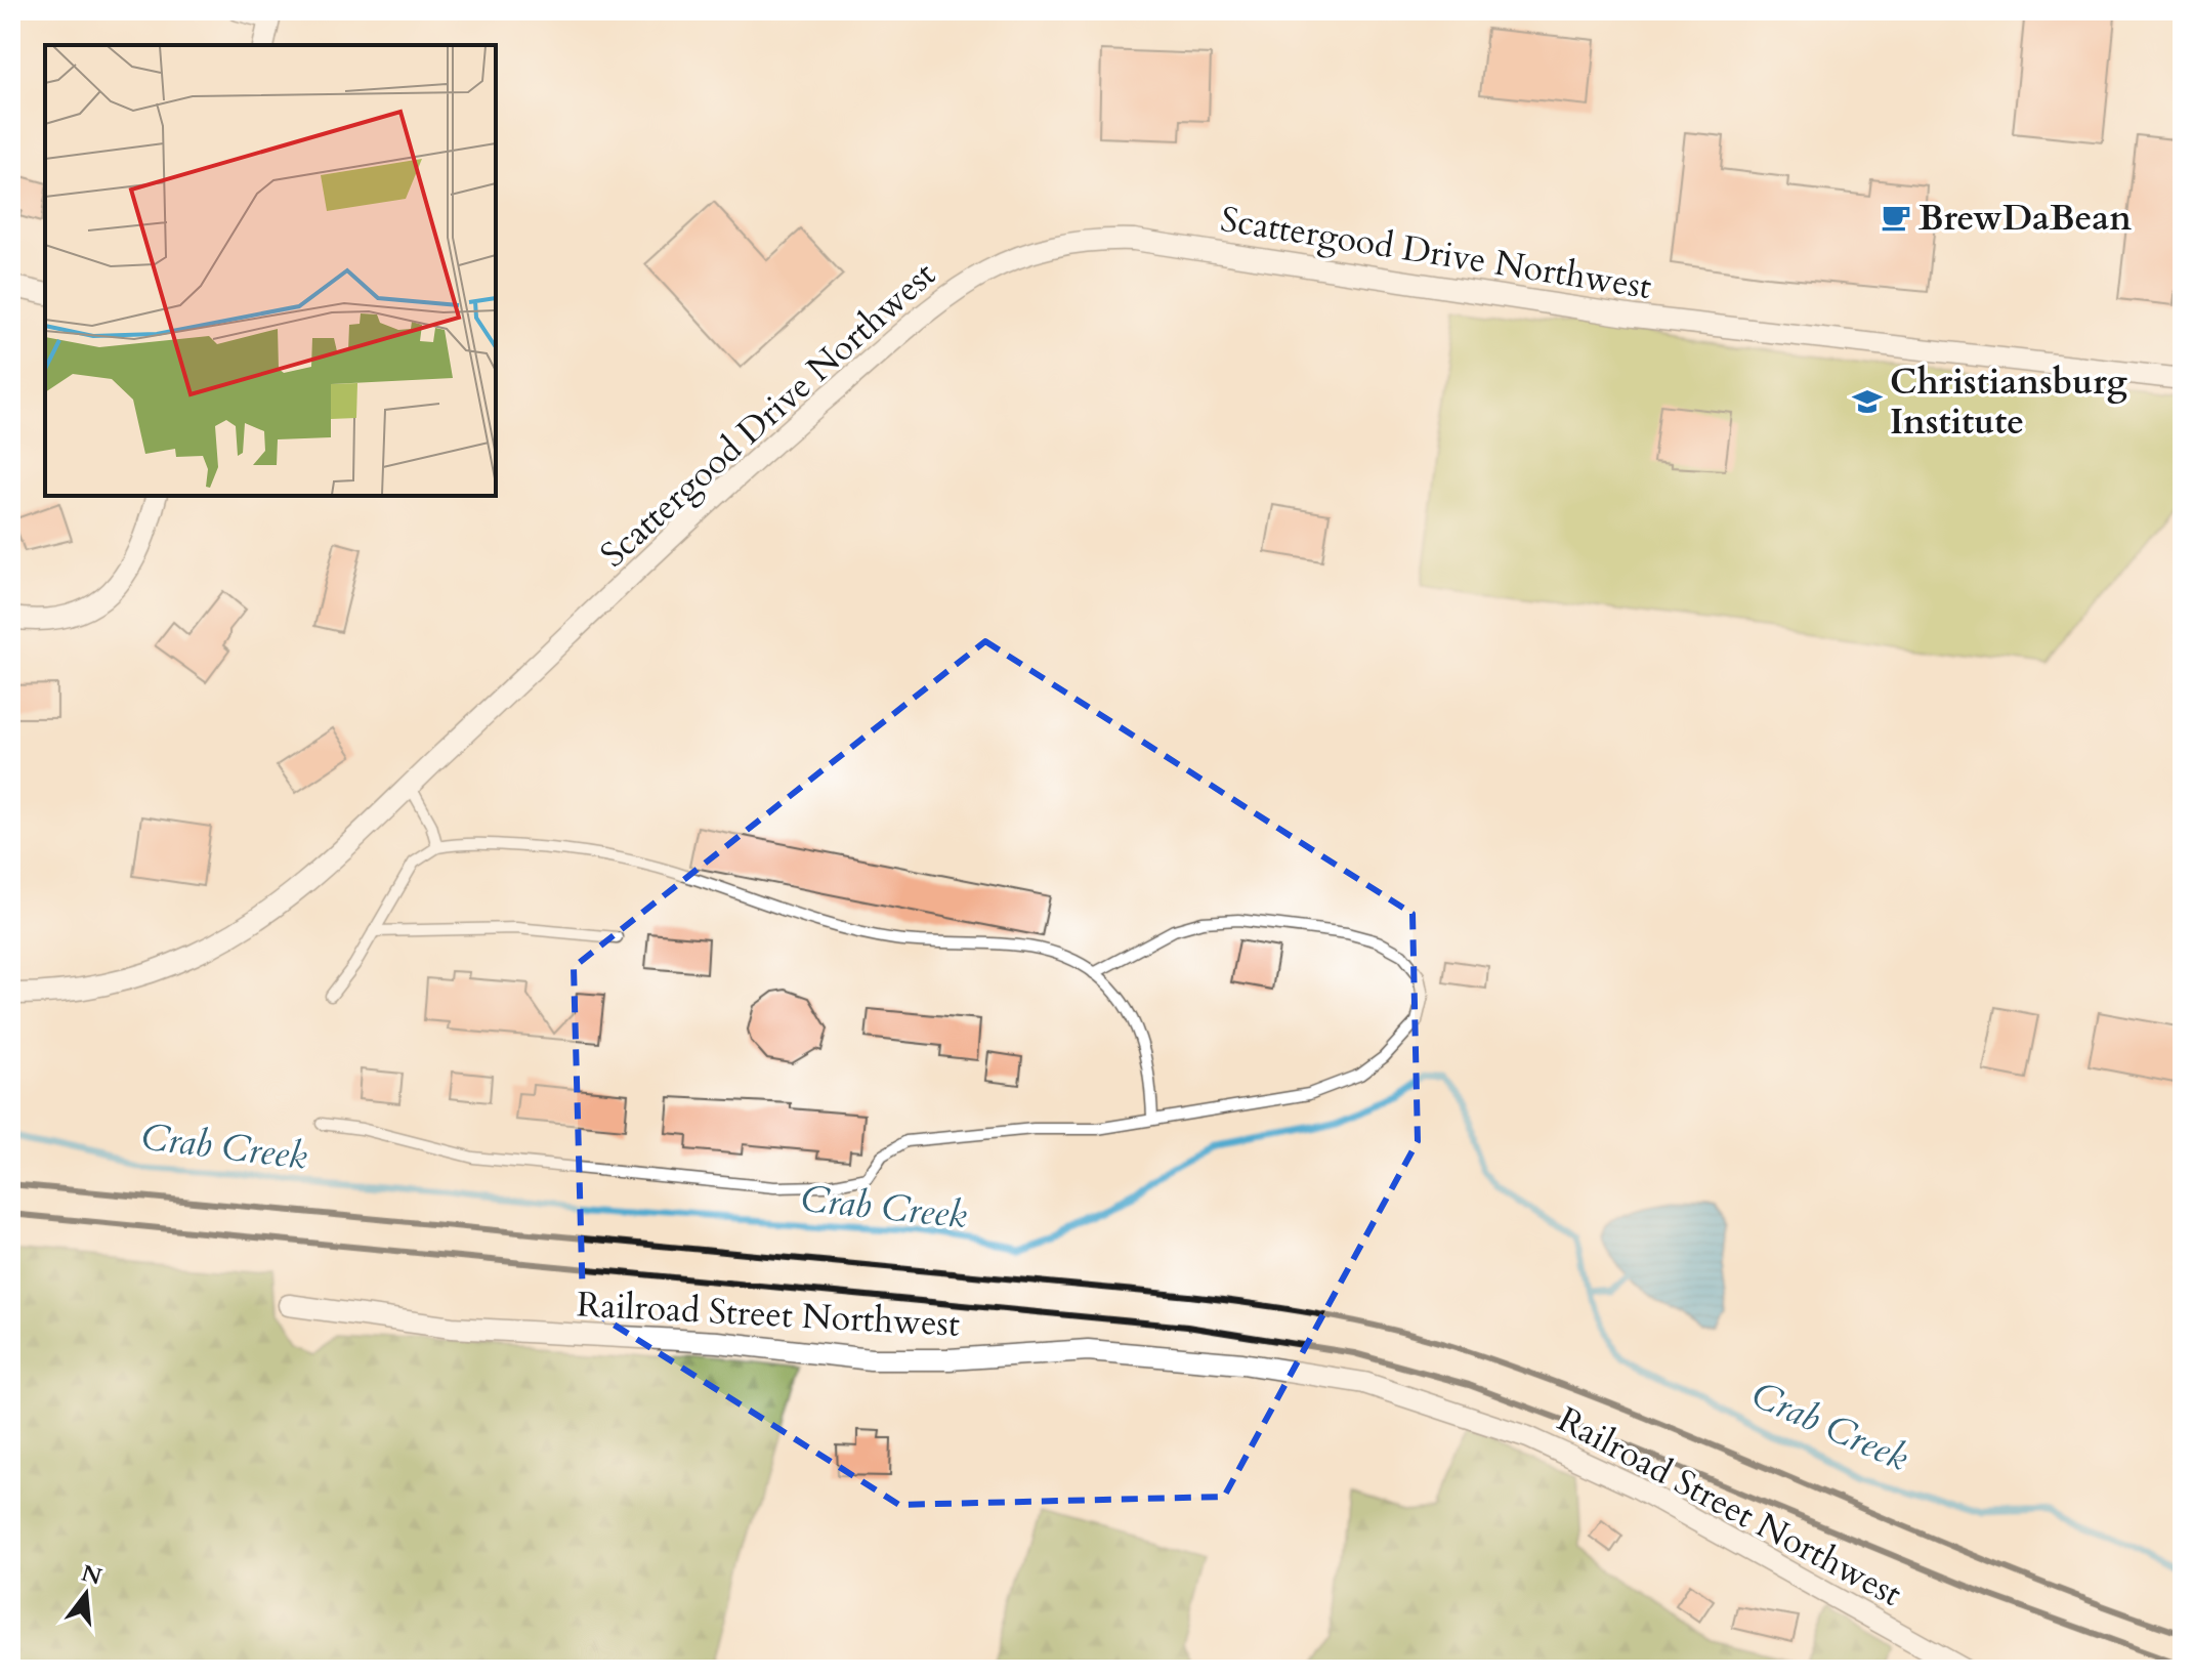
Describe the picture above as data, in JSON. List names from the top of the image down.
{
  "streets": {
    "street": ["Scattergood Drive Northwest", "Railroad Street Northwest"]
  },
  "water": ["Crab Creek"],
  "places": {
    "cafe": ["BrewDaBean"],
    "school or university": ["Christiansburg Institute"]
  },
  "north": "top"
}
